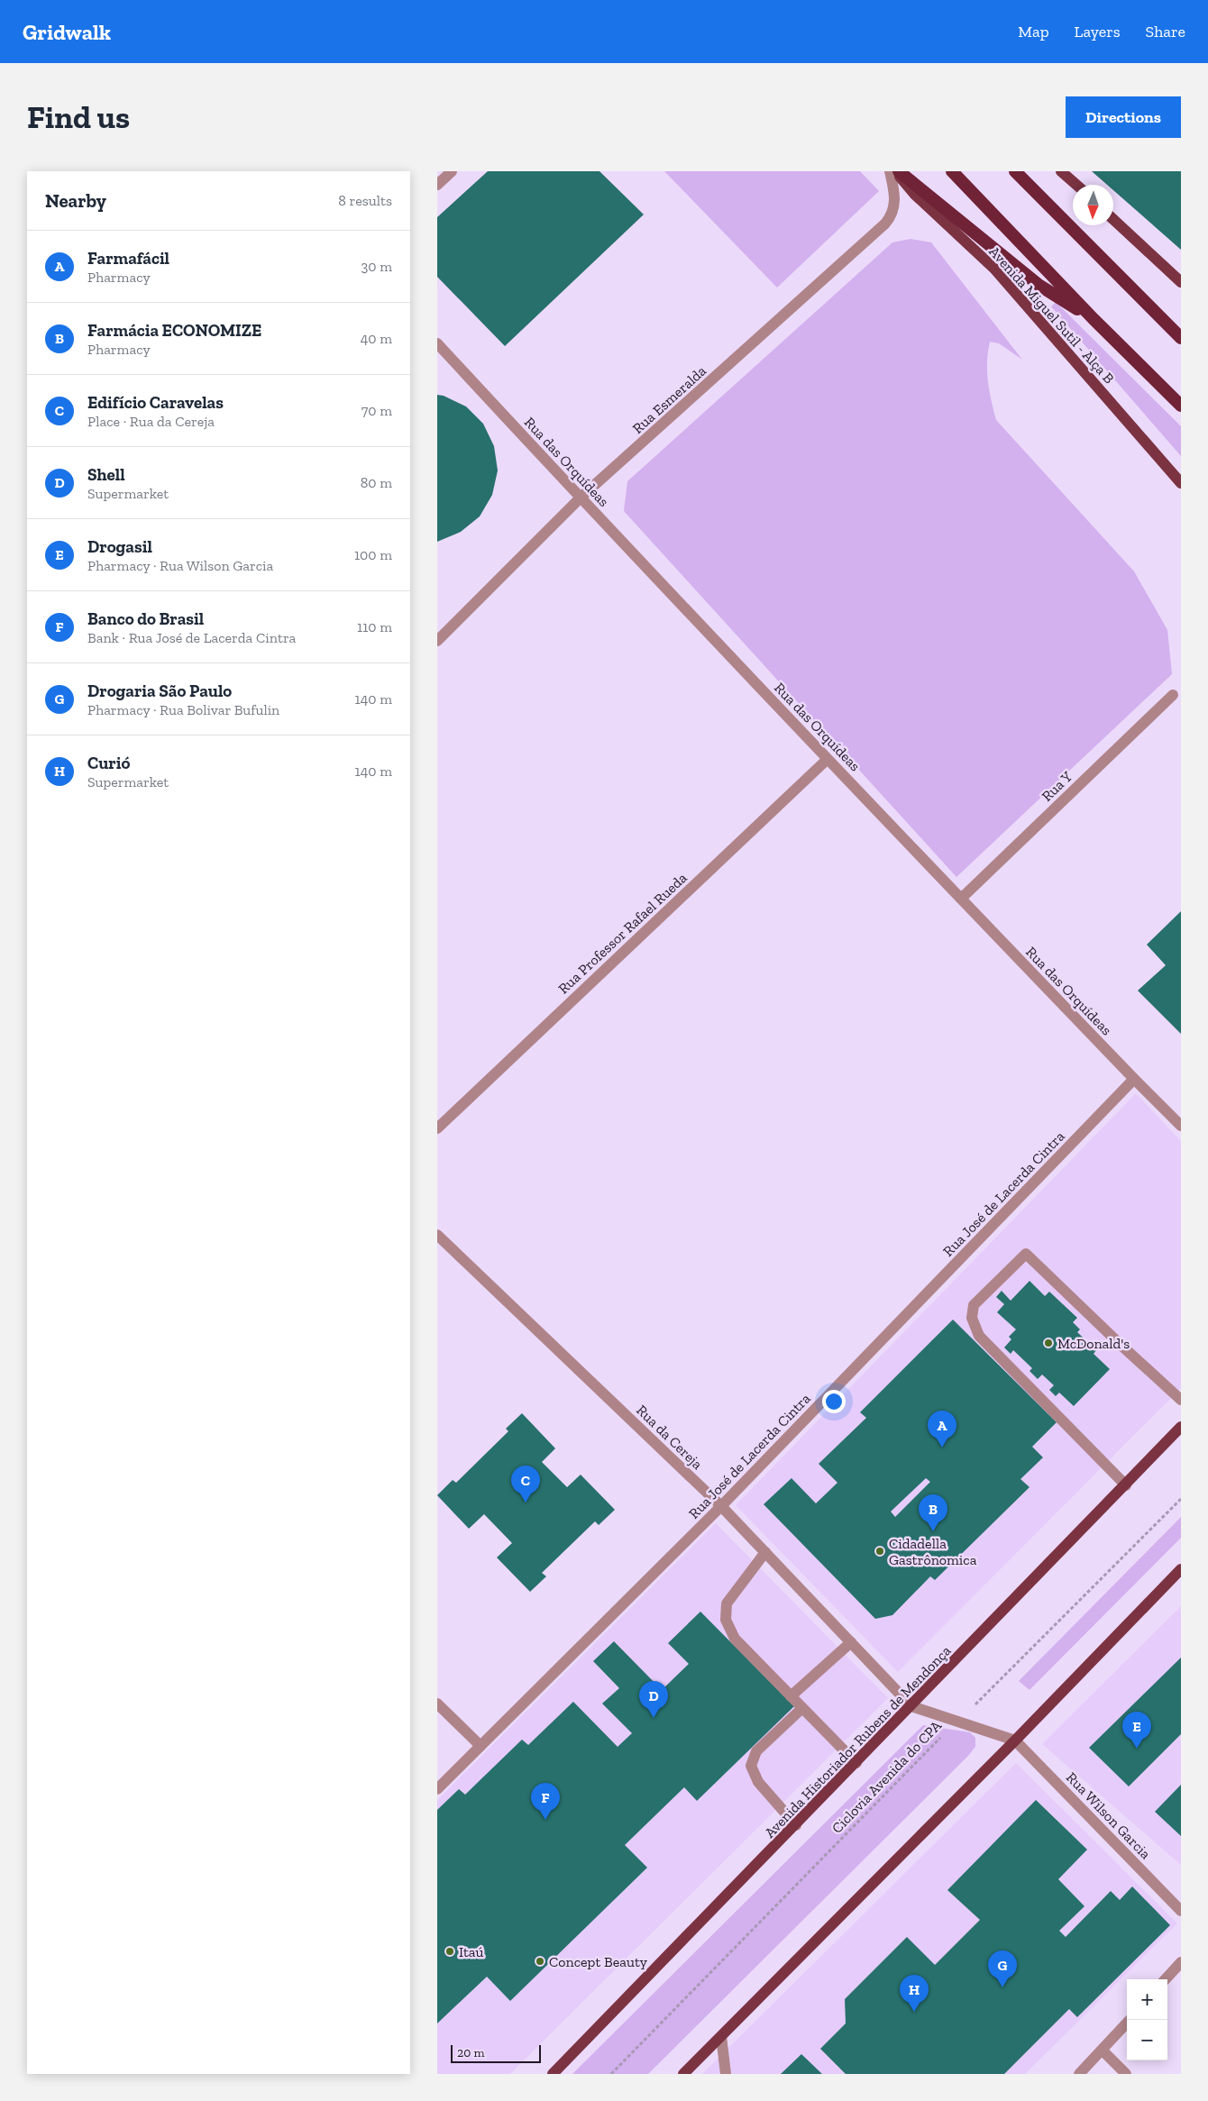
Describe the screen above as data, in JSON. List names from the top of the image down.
{
  "streets": {
    "main road": ["Avenida Miguel Sutil - Alça B", "Avenida Historiador Rubens de Mendonça"],
    "street": [
      "Rua Esmeralda",
      "Rua das Orquídeas",
      "Rua Y",
      "Rua Professor Rafael Rueda",
      "Rua José de Lacerda Cintra",
      "Rua da Cereja",
      "Rua Wilson Garcia"
    ],
    "path": ["Ciclovia Avenida do CPA"]
  },
  "crossings": [
    ["Rua Esmeralda", "Rua das Orquídeas"],
    ["Rua das Orquídeas", "Rua Y"],
    ["Rua das Orquídeas", "Rua Professor Rafael Rueda"],
    ["Rua das Orquídeas", "Rua José de Lacerda Cintra"],
    ["Rua José de Lacerda Cintra", "Rua da Cereja"],
    ["Rua da Cereja", "Avenida Historiador Rubens de Mendonça"]
  ],
  "places": [
    "McDonald's",
    "Cidadella Gastrônomica",
    "Itaú",
    "Concept Beauty"
  ],
  "scale_bar": "20 m",
  "north": "bottom",
  "page": {
    "header": "Gridwalk",
    "nav": ["Map", "Layers", "Share"],
    "buttons": "Directions",
    "title": "Find us",
    "heading": ["Nearby", "8 results"],
    "list": [
      {
        "mark": "A",
        "name": "Farmafácil",
        "note": "Pharmacy",
        "value": "30 m"
      },
      {
        "mark": "B",
        "name": "Farmácia ECONOMIZE",
        "note": "Pharmacy",
        "value": "40 m"
      },
      {
        "mark": "C",
        "name": "Edifício Caravelas",
        "note": "Place · Rua da Cereja",
        "value": "70 m"
      },
      {
        "mark": "D",
        "name": "Shell",
        "note": "Supermarket",
        "value": "80 m"
      },
      {
        "mark": "E",
        "name": "Drogasil",
        "note": "Pharmacy · Rua Wilson Garcia",
        "value": "100 m"
      },
      {
        "mark": "F",
        "name": "Banco do Brasil",
        "note": "Bank · Rua José de Lacerda Cintra",
        "value": "110 m"
      },
      {
        "mark": "G",
        "name": "Drogaria São Paulo",
        "note": "Pharmacy · Rua Bolivar Bufulin",
        "value": "140 m"
      },
      {
        "mark": "H",
        "name": "Curió",
        "note": "Supermarket",
        "value": "140 m"
      }
    ],
    "pins": [
      "A",
      "C",
      "B",
      "D",
      "E",
      "F",
      "G",
      "H"
    ],
    "map_buttons": ["+", "−"],
    "scale": "20 m"
  }
}
